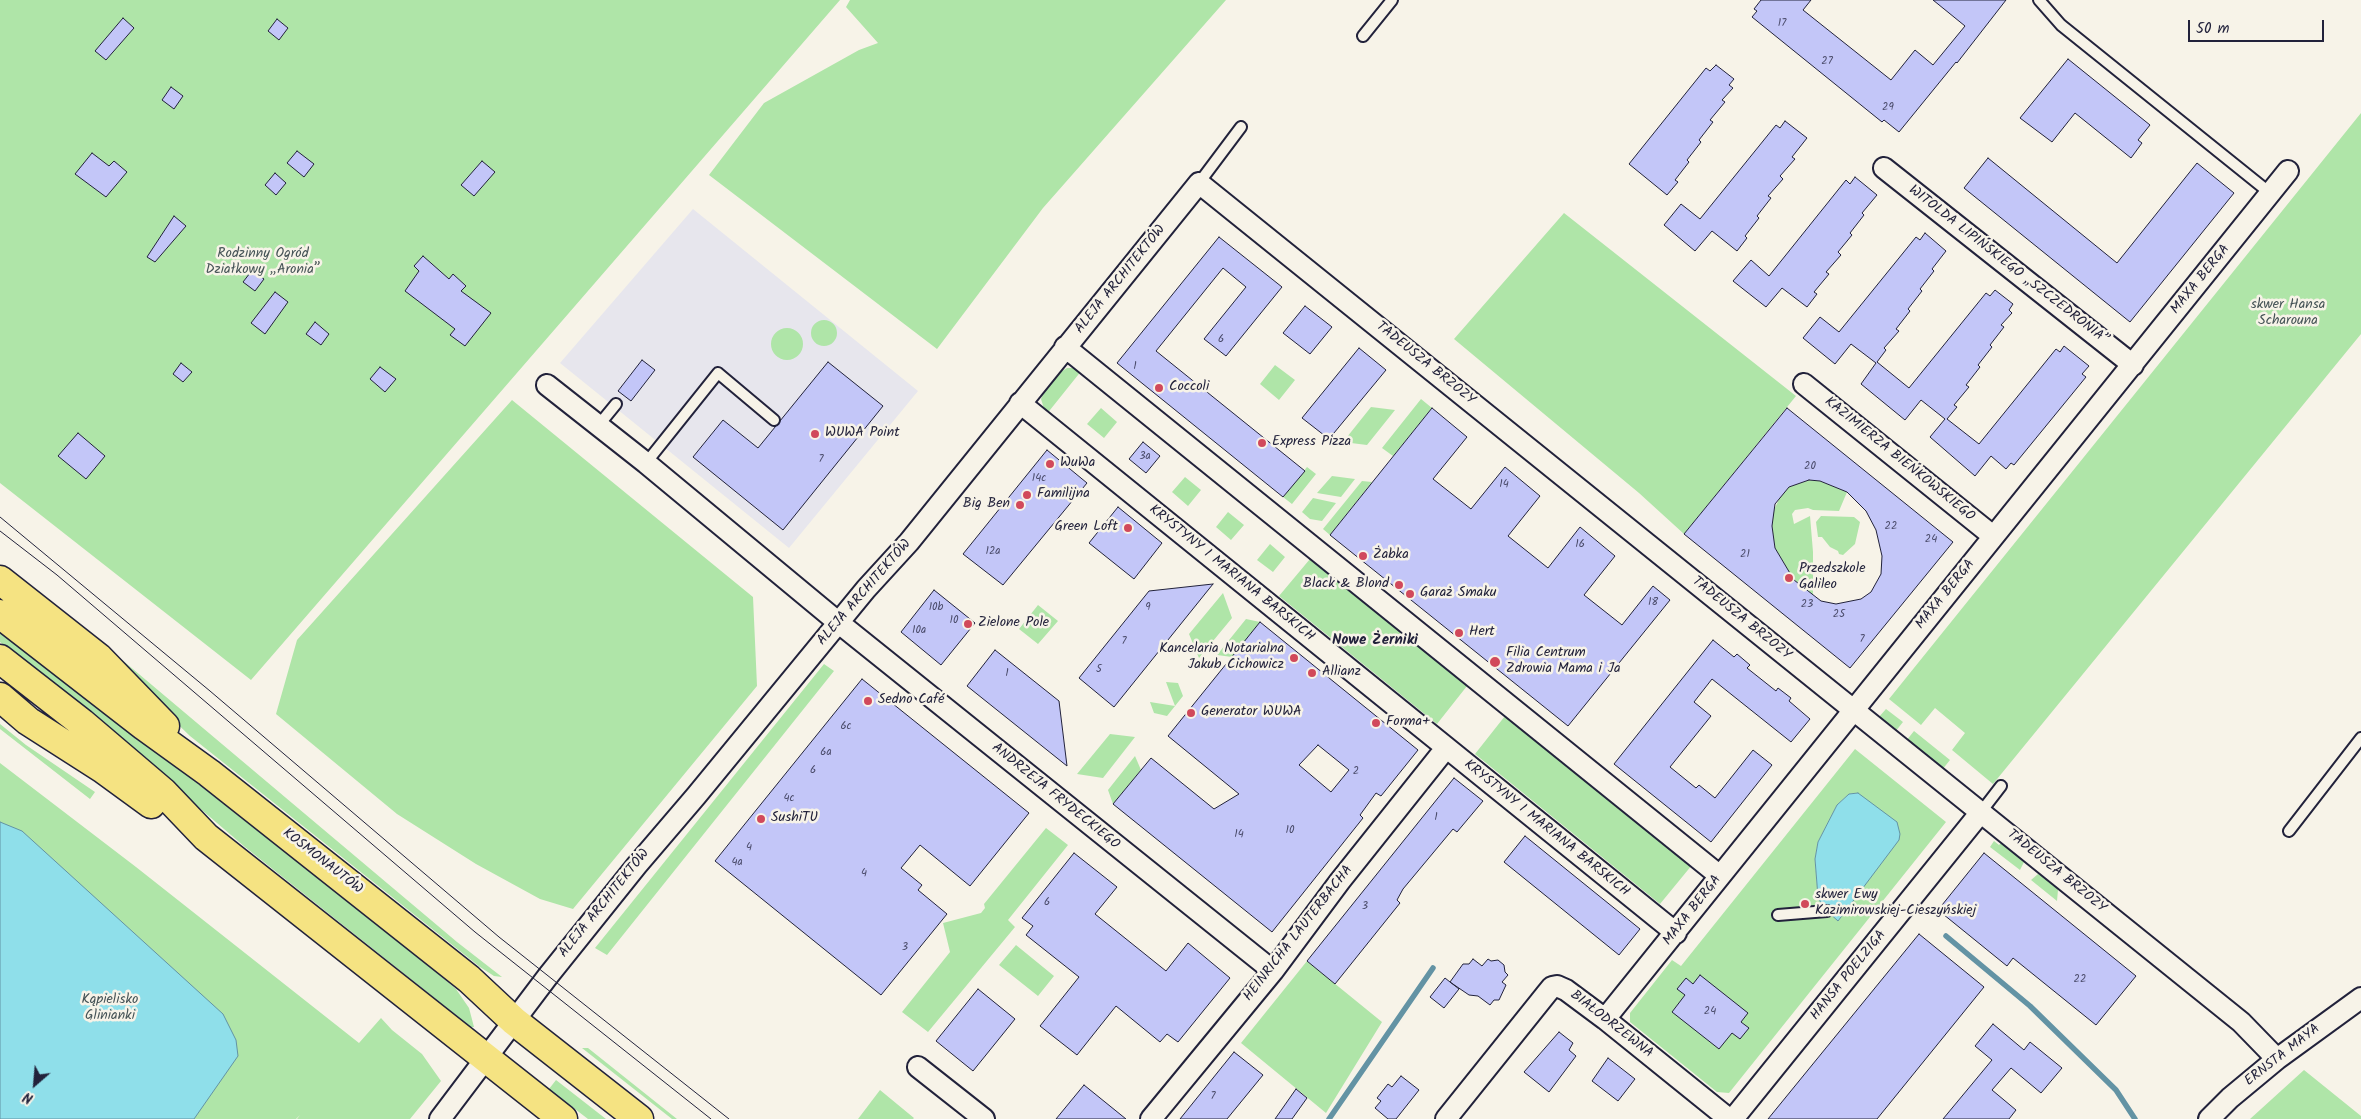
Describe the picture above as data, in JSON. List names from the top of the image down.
{
  "streets": {
    "main road": ["KOSMONAUTÓW"],
    "street": [
      "WITOLDA LIPIŃSKIEGO „SZCZEDRONIA”",
      "ALEJA ARCHITEKTÓW",
      "MAXA BERGA",
      "TADEUSZA BRZOZY",
      "KAZIMIERZA BIEŃKOWSKIEGO",
      "KRYSTYNY I MARIANA BARSKICH",
      "ANDRZEJA FRYDECKIEGO",
      "HEINRICHA LAUTERBACHA",
      "HANSA POELZIGA",
      "BIAŁODRZEWNA",
      "ERNSTA MAYA"
    ]
  },
  "crossings": [
    ["WITOLDA LIPIŃSKIEGO „SZCZEDRONIA”", "MAXA BERGA"],
    ["ALEJA ARCHITEKTÓW", "TADEUSZA BRZOZY"],
    ["ALEJA ARCHITEKTÓW", "KRYSTYNY I MARIANA BARSKICH"],
    ["ALEJA ARCHITEKTÓW", "ANDRZEJA FRYDECKIEGO"],
    ["ALEJA ARCHITEKTÓW", "KOSMONAUTÓW"],
    ["MAXA BERGA", "TADEUSZA BRZOZY"],
    ["MAXA BERGA", "KAZIMIERZA BIEŃKOWSKIEGO"],
    ["MAXA BERGA", "KRYSTYNY I MARIANA BARSKICH"],
    ["MAXA BERGA", "BIAŁODRZEWNA"],
    ["TADEUSZA BRZOZY", "HANSA POELZIGA"],
    ["TADEUSZA BRZOZY", "ERNSTA MAYA"],
    ["KRYSTYNY I MARIANA BARSKICH", "HEINRICHA LAUTERBACHA"],
    ["ANDRZEJA FRYDECKIEGO", "HEINRICHA LAUTERBACHA"],
    ["HANSA POELZIGA", "BIAŁODRZEWNA"]
  ],
  "districts": ["Nowe Żerniki"],
  "parks": ["Rodzinny Ogród Działkowy „Aronia”", "skwer Hansa Scharouna", "Kąpielisko Glinianki"],
  "places": [
    "Coccoli",
    "WUWA Point",
    "Express Pizza",
    "WuWa",
    "Familijna",
    "Big Ben",
    "Green Loft",
    "Żabka",
    "Przedszkole Galileo",
    "Black & Blond",
    "Garaż Smaku",
    "Zielone Pole",
    "Hert",
    "Kancelaria Notarialna Jakub Cichowicz",
    "Filia Centrum Zdrowia Mama i Ja",
    "Allianz",
    "Sedno Café",
    "Generator WUWA",
    "Forma+",
    "SushiTU",
    "skwer Ewy Kazimirowskiej-Cieszyńskiej"
  ],
  "house_numbers": [
    "17",
    "27",
    "29",
    "6",
    "1",
    "3a",
    "7",
    "20",
    "14c",
    "14",
    "22",
    "24",
    "16",
    "12a",
    "21",
    "18",
    "23",
    "10b",
    "9",
    "25",
    "10",
    "10a",
    "7",
    "7",
    "5",
    "1",
    "6c",
    "6a",
    "6",
    "2",
    "4c",
    "1",
    "10",
    "14",
    "4",
    "4a",
    "4",
    "6",
    "3",
    "3",
    "22",
    "24",
    "7"
  ],
  "scale_bar": "50 m",
  "north": "bottom left"
}
